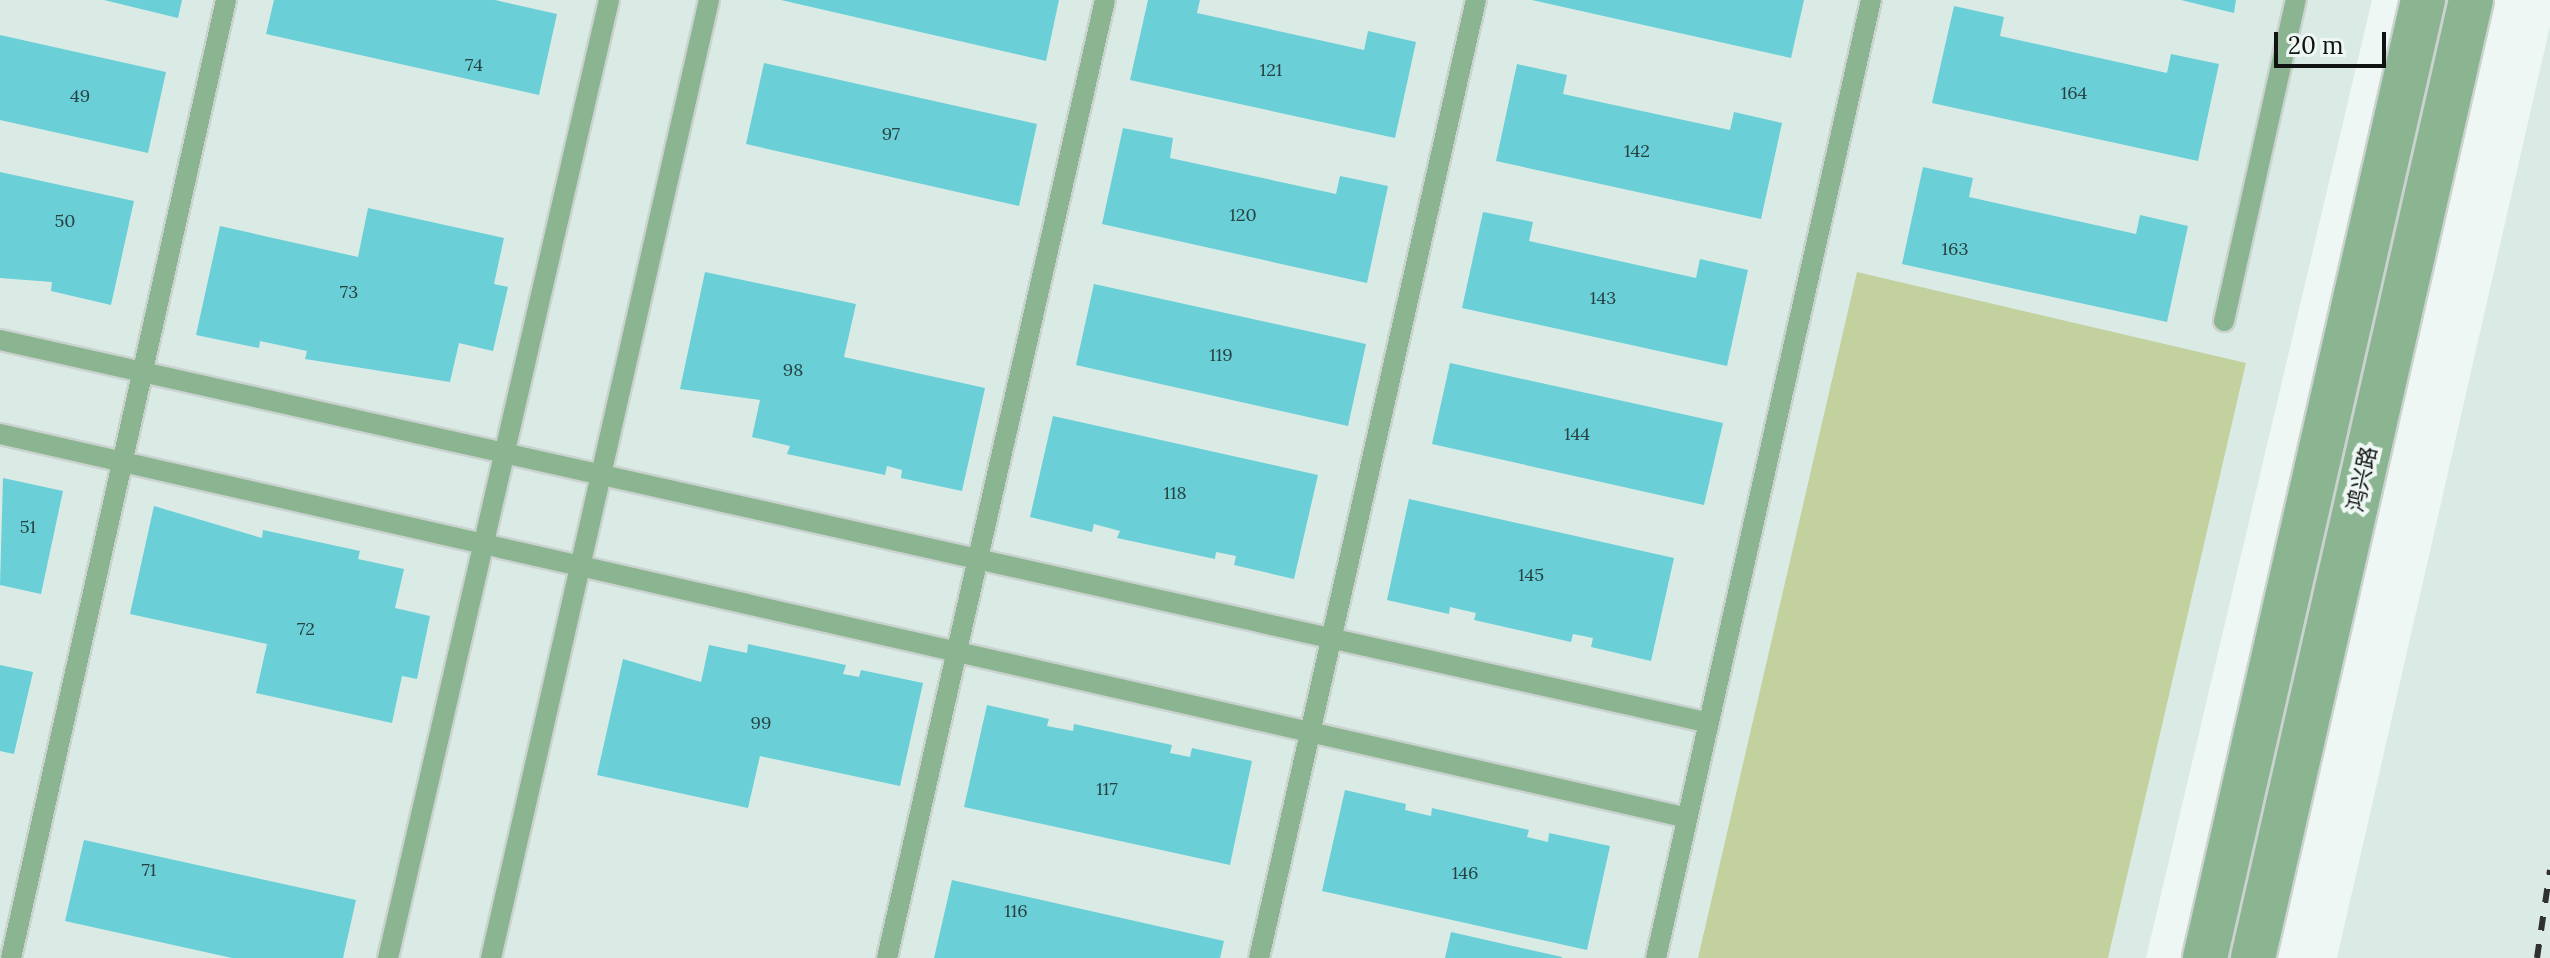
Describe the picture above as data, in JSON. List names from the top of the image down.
{
  "streets": {
    "street": ["鸿兴路"]
  },
  "house_numbers": [
    "74",
    "121",
    "164",
    "49",
    "97",
    "142",
    "120",
    "50",
    "163",
    "73",
    "143",
    "119",
    "98",
    "144",
    "118",
    "51",
    "145",
    "72",
    "99",
    "117",
    "71",
    "146",
    "116"
  ],
  "scale_bar": "20 m"
}
